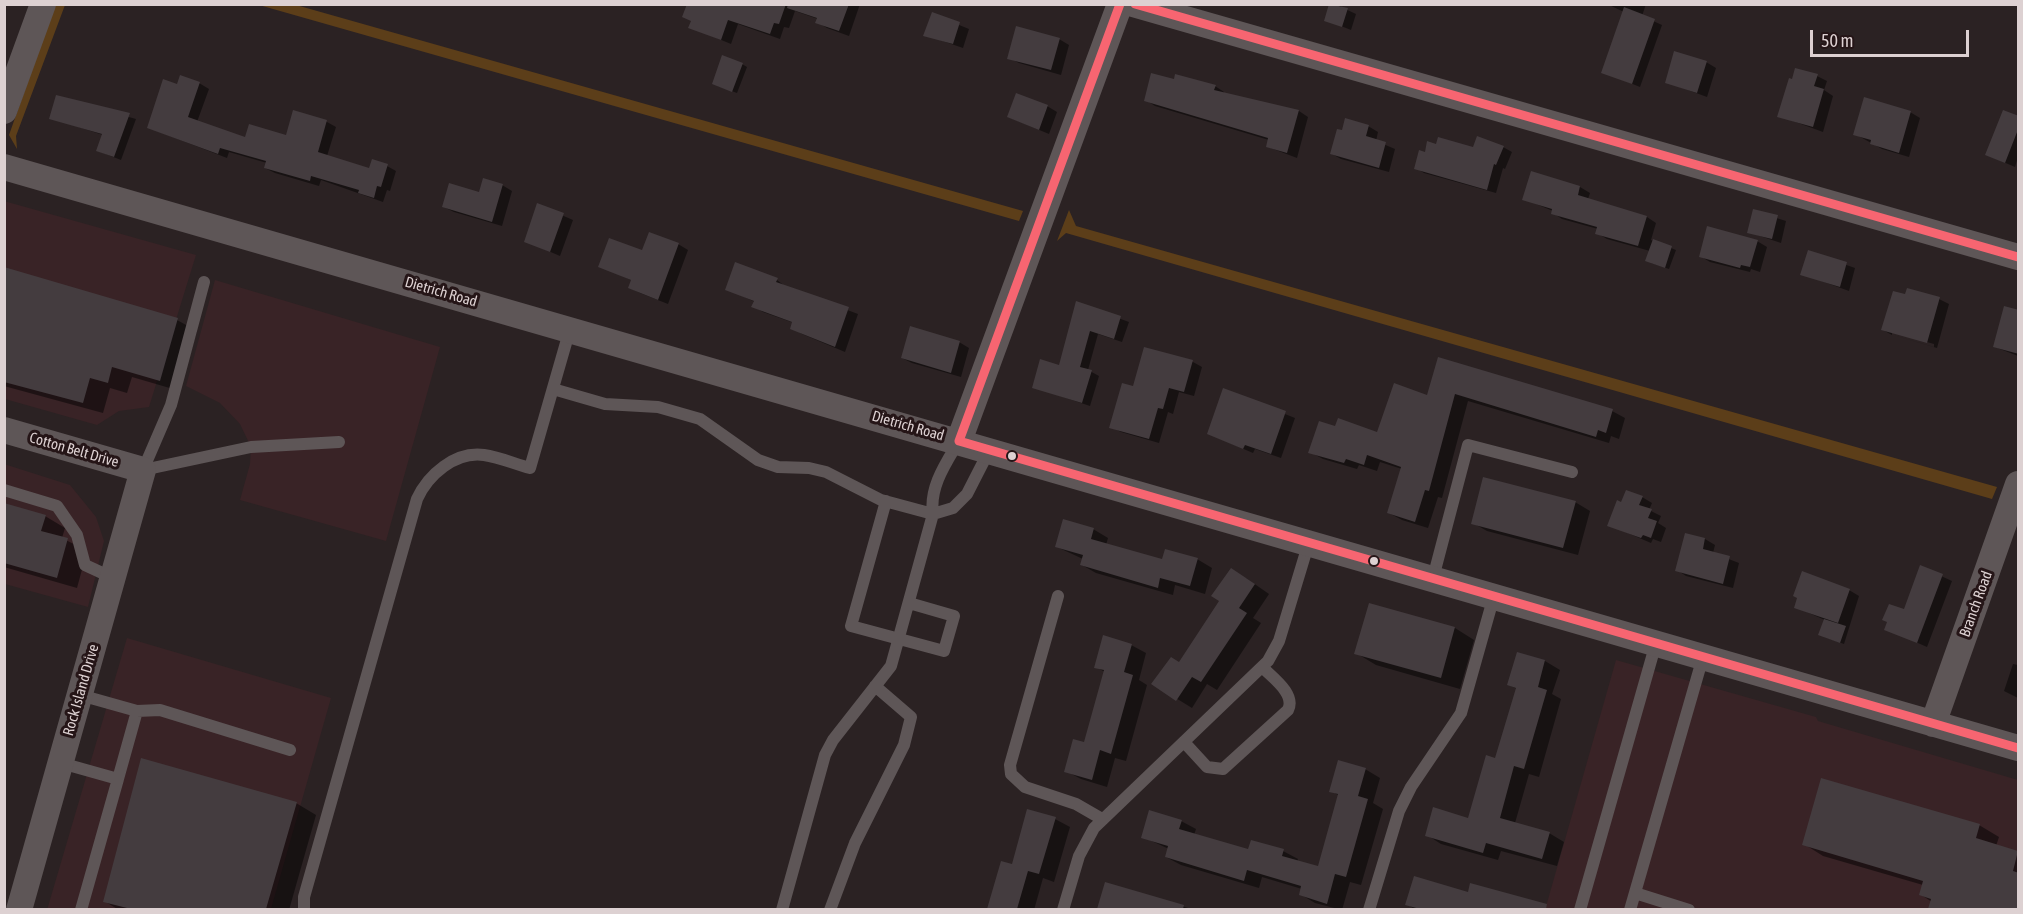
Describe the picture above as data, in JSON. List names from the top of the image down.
{
  "streets": {
    "street": [
      "Dietrich Road",
      "Cotton Belt Drive",
      "Branch Road",
      "Rock Island Drive"
    ]
  },
  "crossings": [
    ["Dietrich Road", "Branch Road"],
    ["Cotton Belt Drive", "Rock Island Drive"]
  ],
  "scale_bar": "50 m"
}
